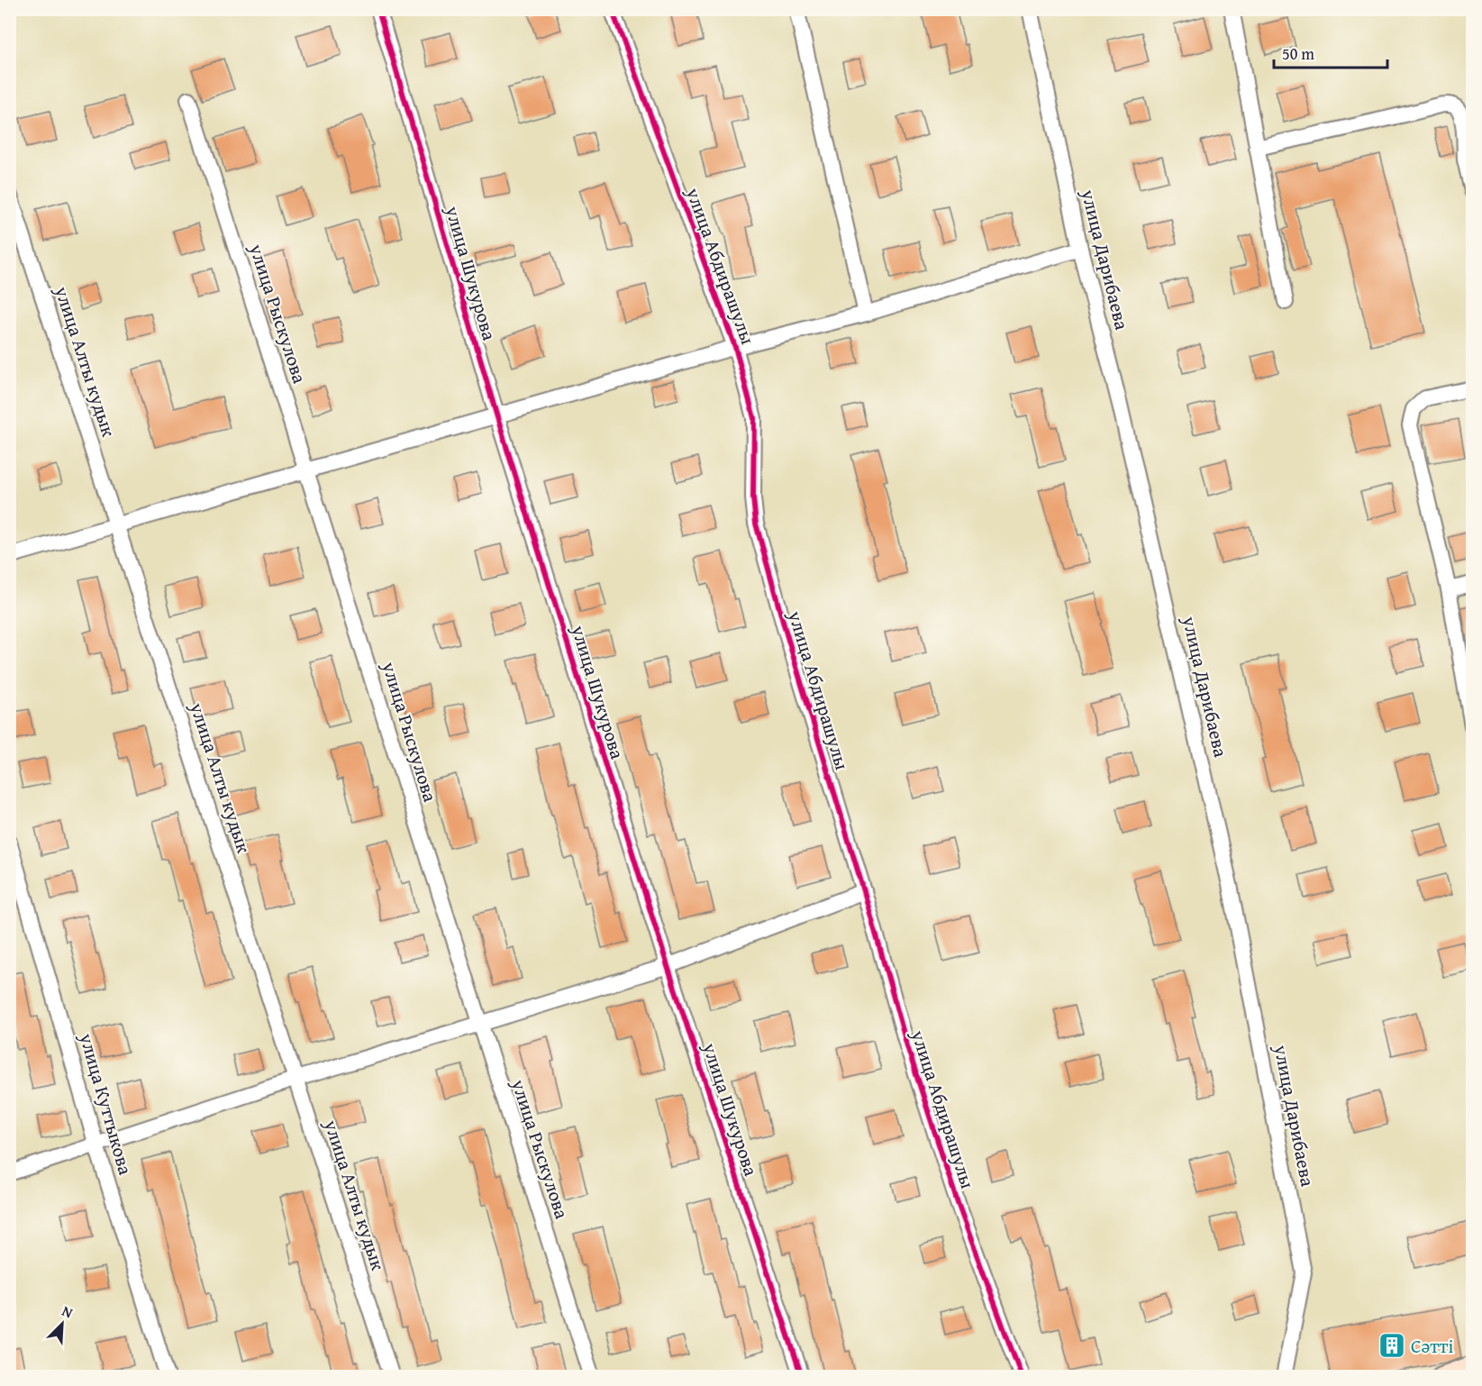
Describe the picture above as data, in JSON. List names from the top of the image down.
{
  "streets": {
    "street": [
      "улица Дарибаева",
      "улица Абдирашулы",
      "улица Шукурова",
      "улица Рыскулова",
      "улица Алты кудык",
      "улица Куттыкова"
    ]
  },
  "places": {
    "building": ["Сәтті"]
  },
  "scale_bar": "50 m",
  "north": "top right"
}
